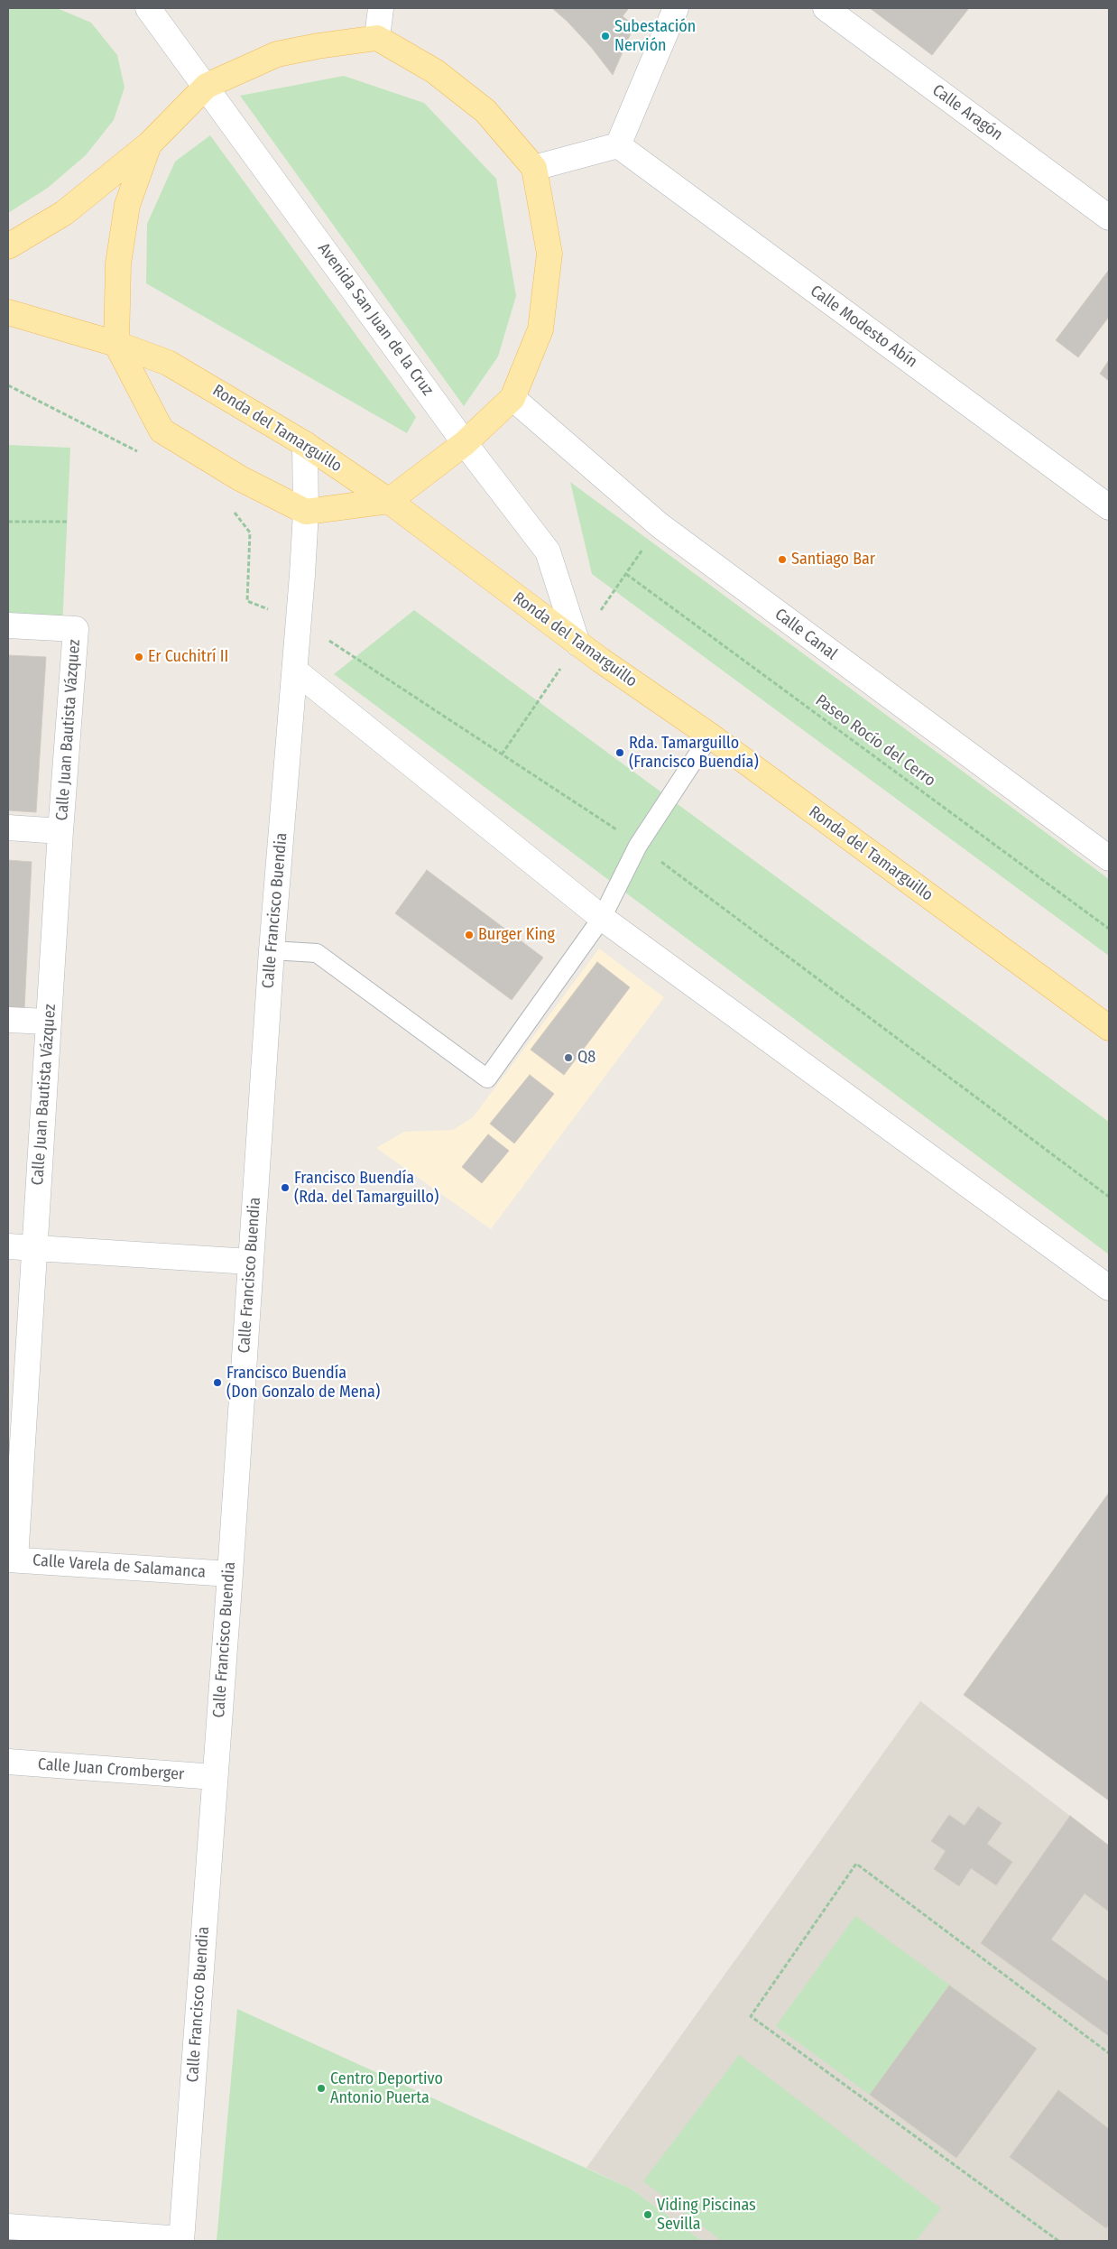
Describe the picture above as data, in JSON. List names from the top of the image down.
{
  "streets": {
    "main road": ["Ronda del Tamarguillo"],
    "street": [
      "Calle Aragón",
      "Avenida San Juan de la Cruz",
      "Calle Modesto Abín",
      "Calle Canal",
      "Calle Juan Bautista Vázquez",
      "Calle Francisco Buendia",
      "Calle Varela de Salamanca",
      "Calle Juan Cromberger"
    ],
    "path": ["Paseo Rocío del Cerro"]
  },
  "crossings": [
    ["Avenida San Juan de la Cruz", "Ronda del Tamarguillo"],
    ["Ronda del Tamarguillo", "Calle Francisco Buendia"],
    ["Calle Juan Bautista Vázquez", "Calle Varela de Salamanca"],
    ["Calle Francisco Buendia", "Calle Varela de Salamanca"],
    ["Calle Francisco Buendia", "Calle Juan Cromberger"]
  ],
  "places": [
    "Subestación Nervión",
    "Santiago Bar",
    "Er Cuchitrí II",
    "Rda. Tamarguillo (Francisco Buendía)",
    "Burger King",
    "Q8",
    "Francisco Buendía (Rda. del Tamarguillo)",
    "Francisco Buendía (Don Gonzalo de Mena)",
    "Centro Deportivo Antonio Puerta",
    "Viding Piscinas Sevilla"
  ]
}
